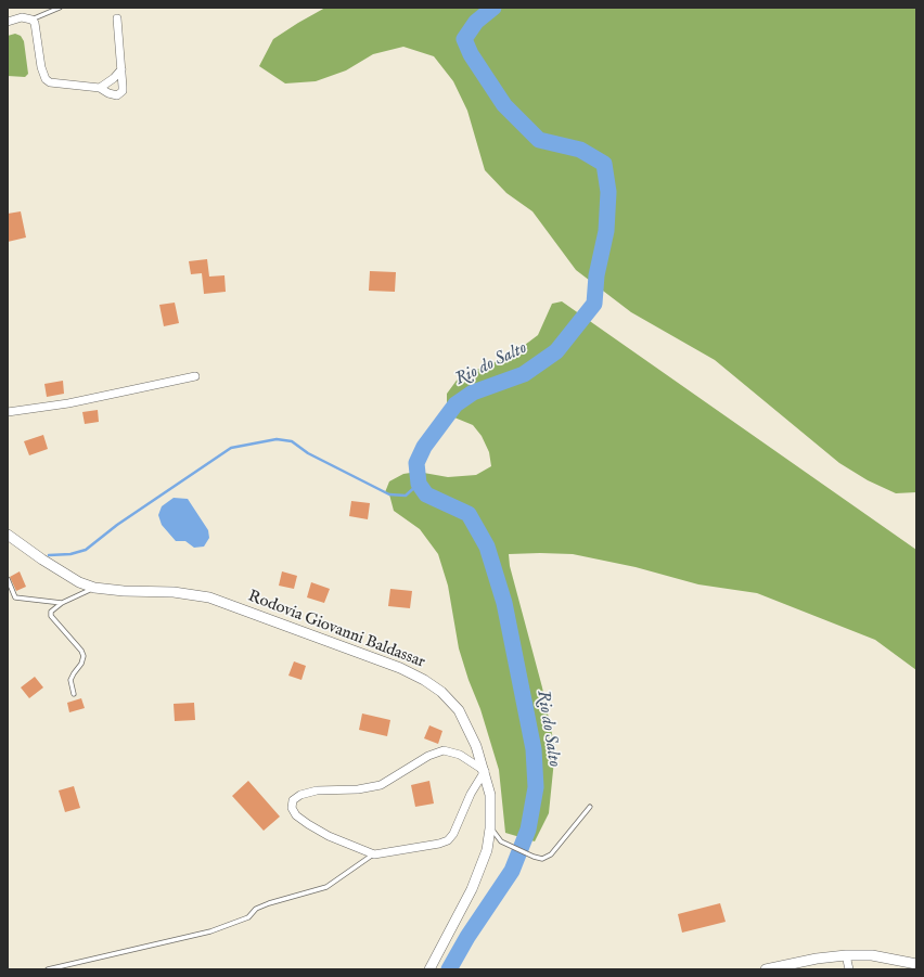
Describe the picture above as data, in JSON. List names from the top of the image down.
{
  "streets": {
    "street": ["Rodovia Giovanni Baldassar"]
  },
  "water": ["Rio do Salto"]
}
